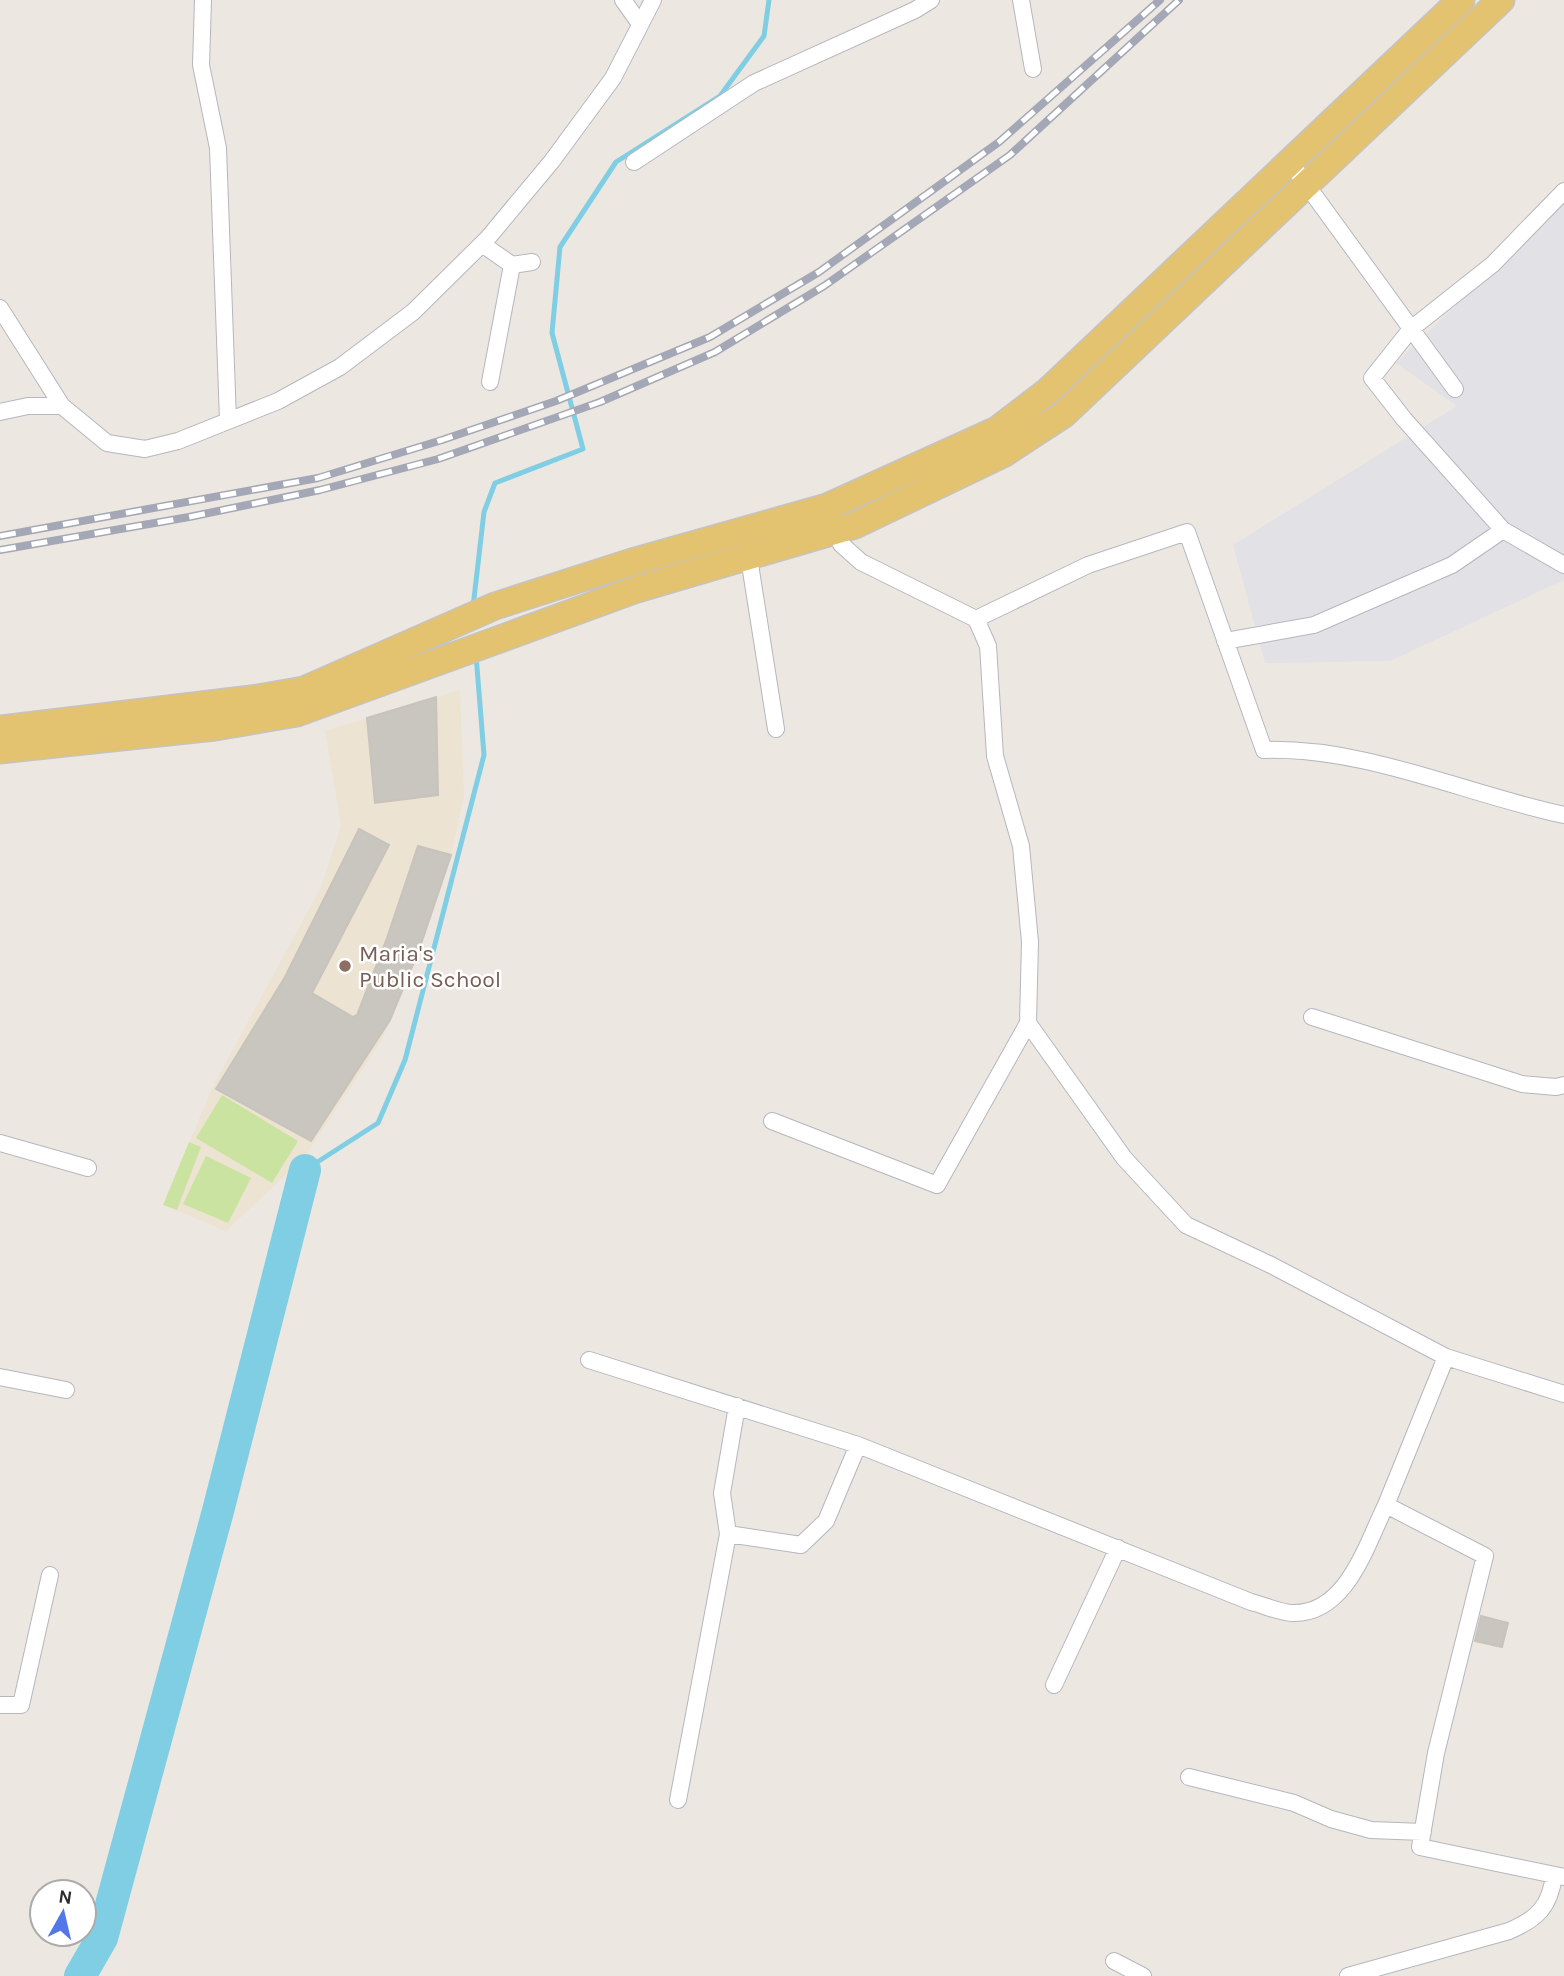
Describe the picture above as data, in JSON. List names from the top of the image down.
{
  "places": ["Maria's Public School"],
  "north": "top"
}
